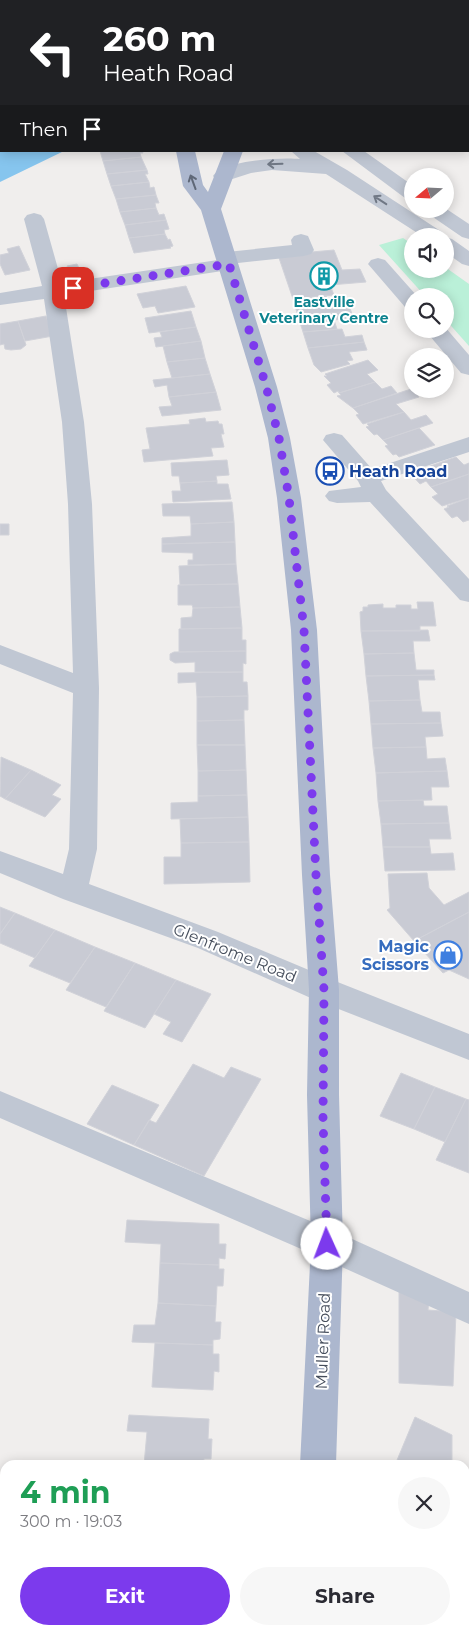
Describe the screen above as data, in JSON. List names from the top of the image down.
{
  "streets": {
    "main road": ["Muller Road"],
    "street": ["Glenfrome Road"]
  },
  "crossings": [
    ["Glenfrome Road", "Muller Road"]
  ],
  "places": {
    "building": ["Eastville Veterinary Centre"],
    "bus stop": ["Heath Road"],
    "shop": ["Magic Scissors"]
  },
  "north": "left",
  "page": {
    "turn": ["260 m", "Heath Road"],
    "then": "Then",
    "heading": ["4 min", "300 m · 19:03"],
    "buttons": ["Exit", "Share"]
  }
}
